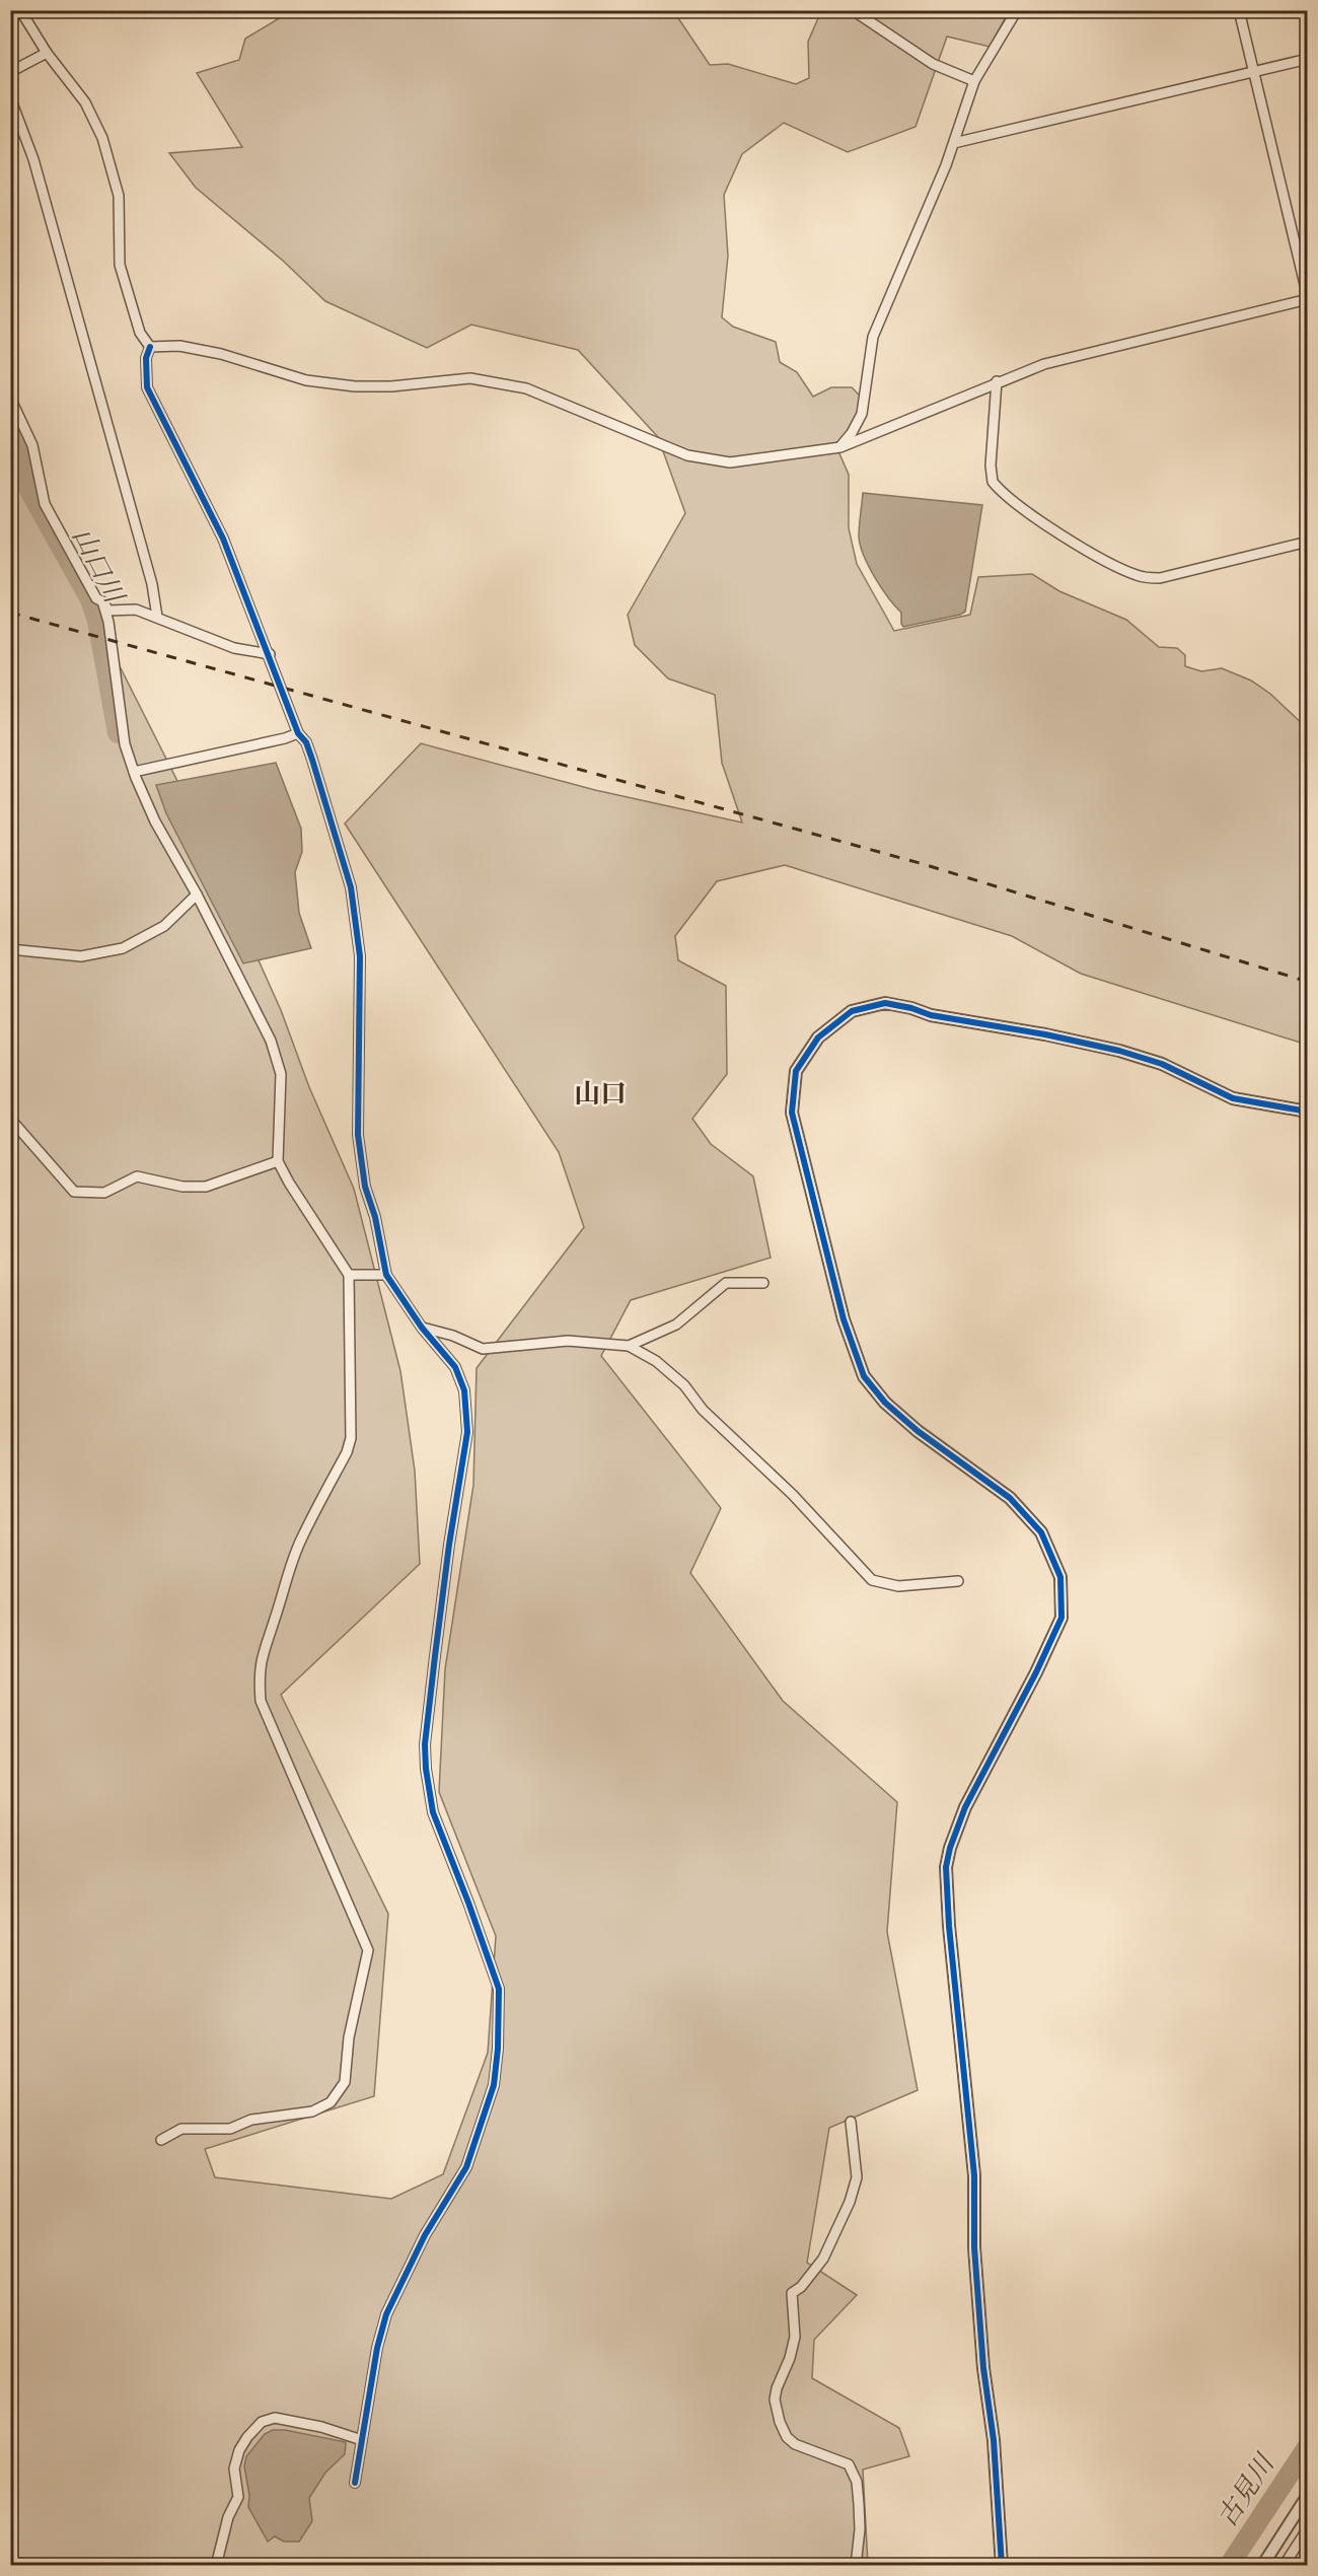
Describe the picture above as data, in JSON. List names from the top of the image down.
{
  "districts": ["山口"],
  "water": ["山口川", "古見川"]
}
